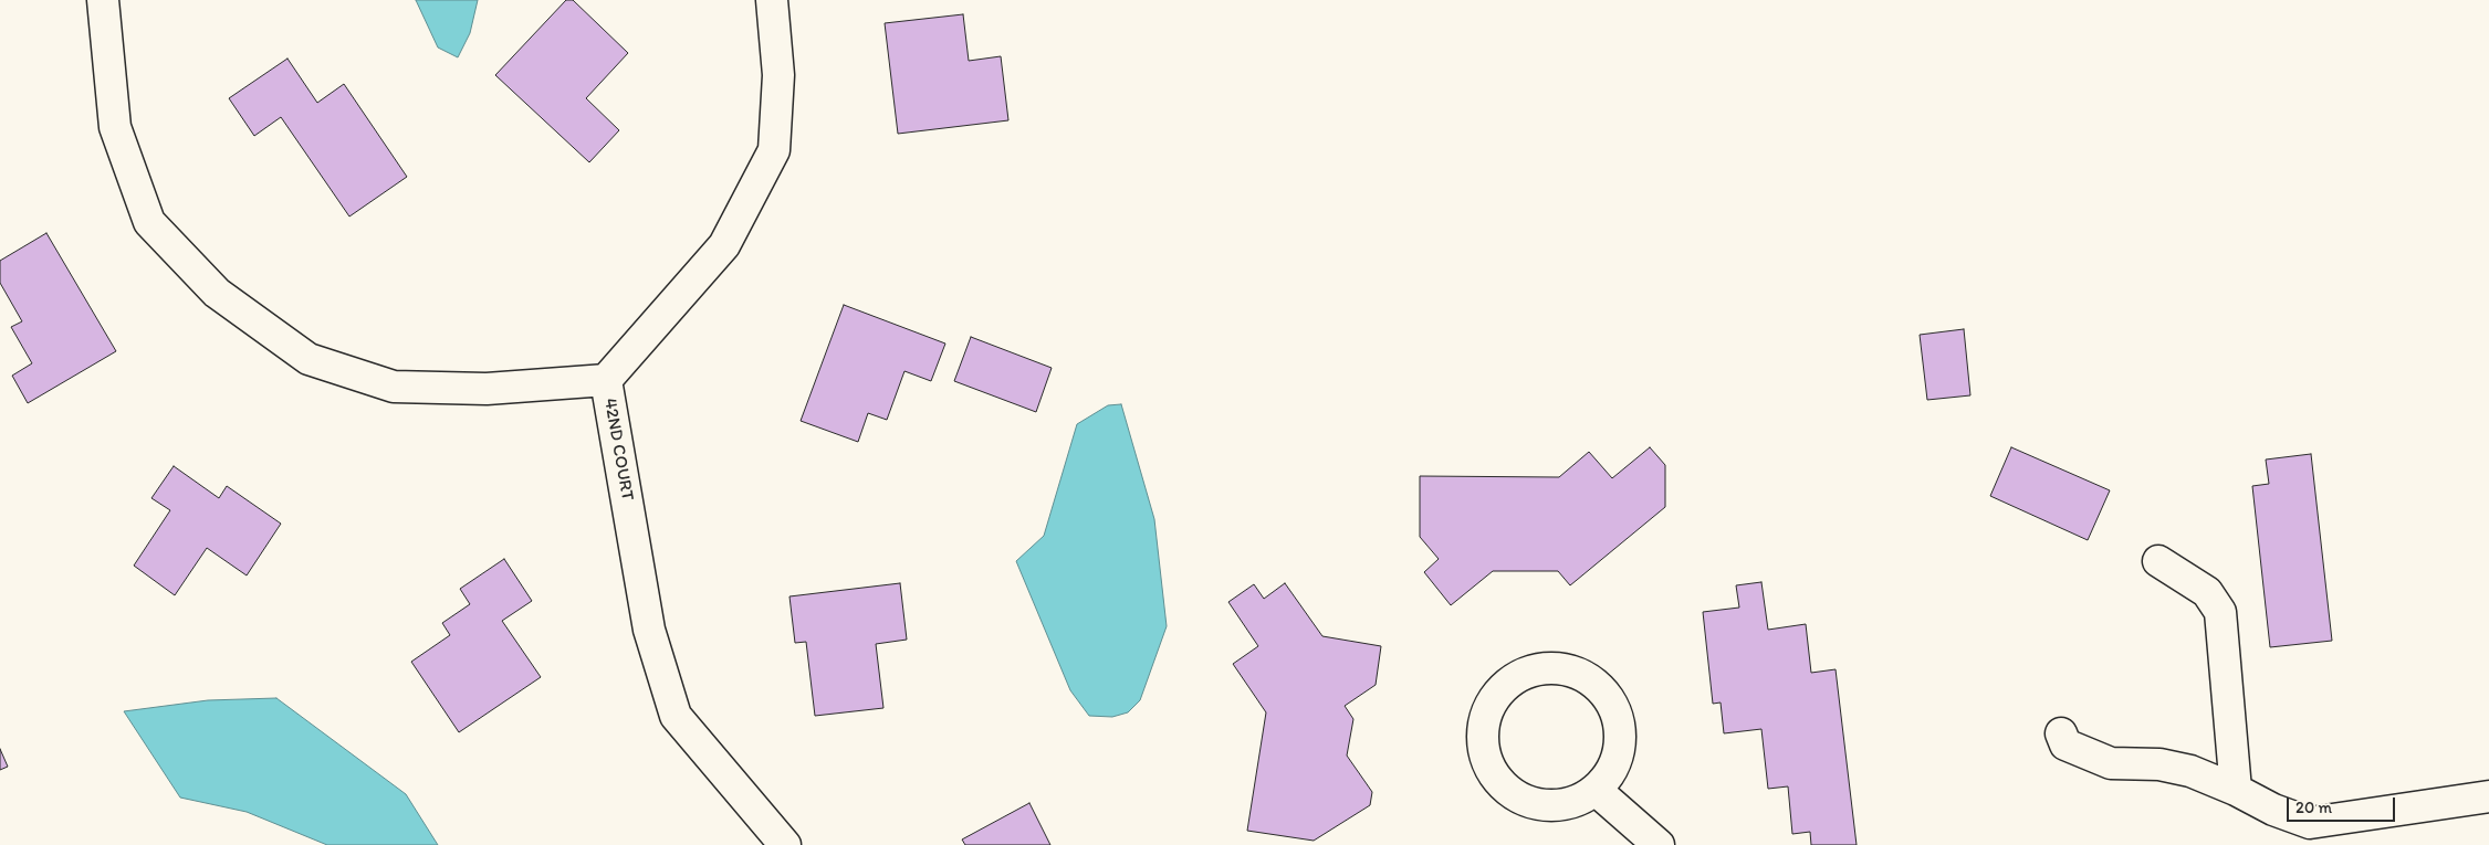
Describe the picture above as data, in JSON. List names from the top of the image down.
{
  "streets": {
    "street": ["42ND COURT"]
  },
  "scale_bar": "20 m"
}
